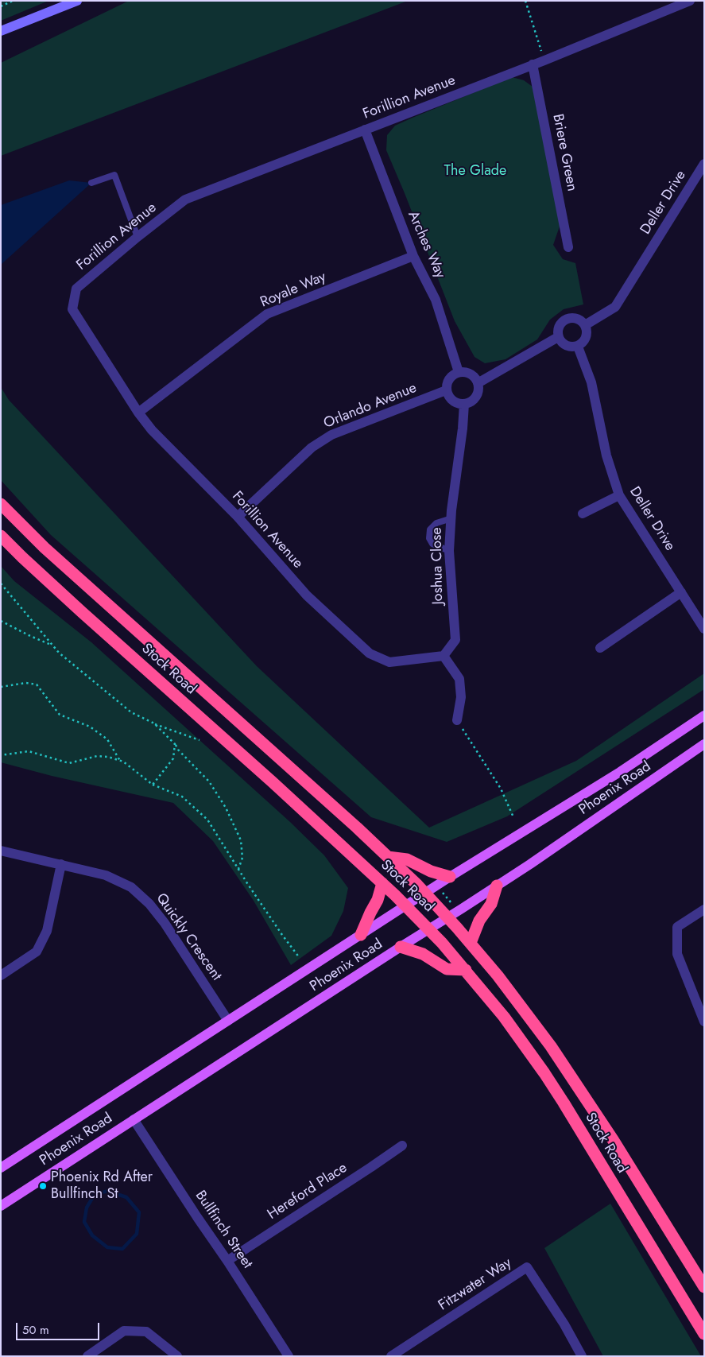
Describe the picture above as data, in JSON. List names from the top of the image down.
{
  "streets": {
    "highway": ["Stock Road"],
    "main road": ["Phoenix Road"],
    "street": [
      "Forillion Avenue",
      "Briere Green",
      "Deller Drive",
      "Arches Way",
      "Royale Way",
      "Orlando Avenue",
      "Joshua Close",
      "Quickly Crescent",
      "Hereford Place",
      "Bullfinch Street",
      "Fitzwater Way"
    ]
  },
  "crossings": [
    ["Forillion Avenue", "Briere Green"],
    ["Forillion Avenue", "Arches Way"],
    ["Forillion Avenue", "Royale Way"],
    ["Forillion Avenue", "Orlando Avenue"],
    ["Forillion Avenue", "Joshua Close"],
    ["Arches Way", "Royale Way"],
    ["Arches Way", "Orlando Avenue"],
    ["Arches Way", "Joshua Close"],
    ["Orlando Avenue", "Joshua Close"],
    ["Stock Road", "Phoenix Road"],
    ["Phoenix Road", "Quickly Crescent"],
    ["Phoenix Road", "Bullfinch Street"],
    ["Hereford Place", "Bullfinch Street"]
  ],
  "parks": ["The Glade"],
  "places": ["Phoenix Rd After Bullfinch St"],
  "scale_bar": "50 m"
}
